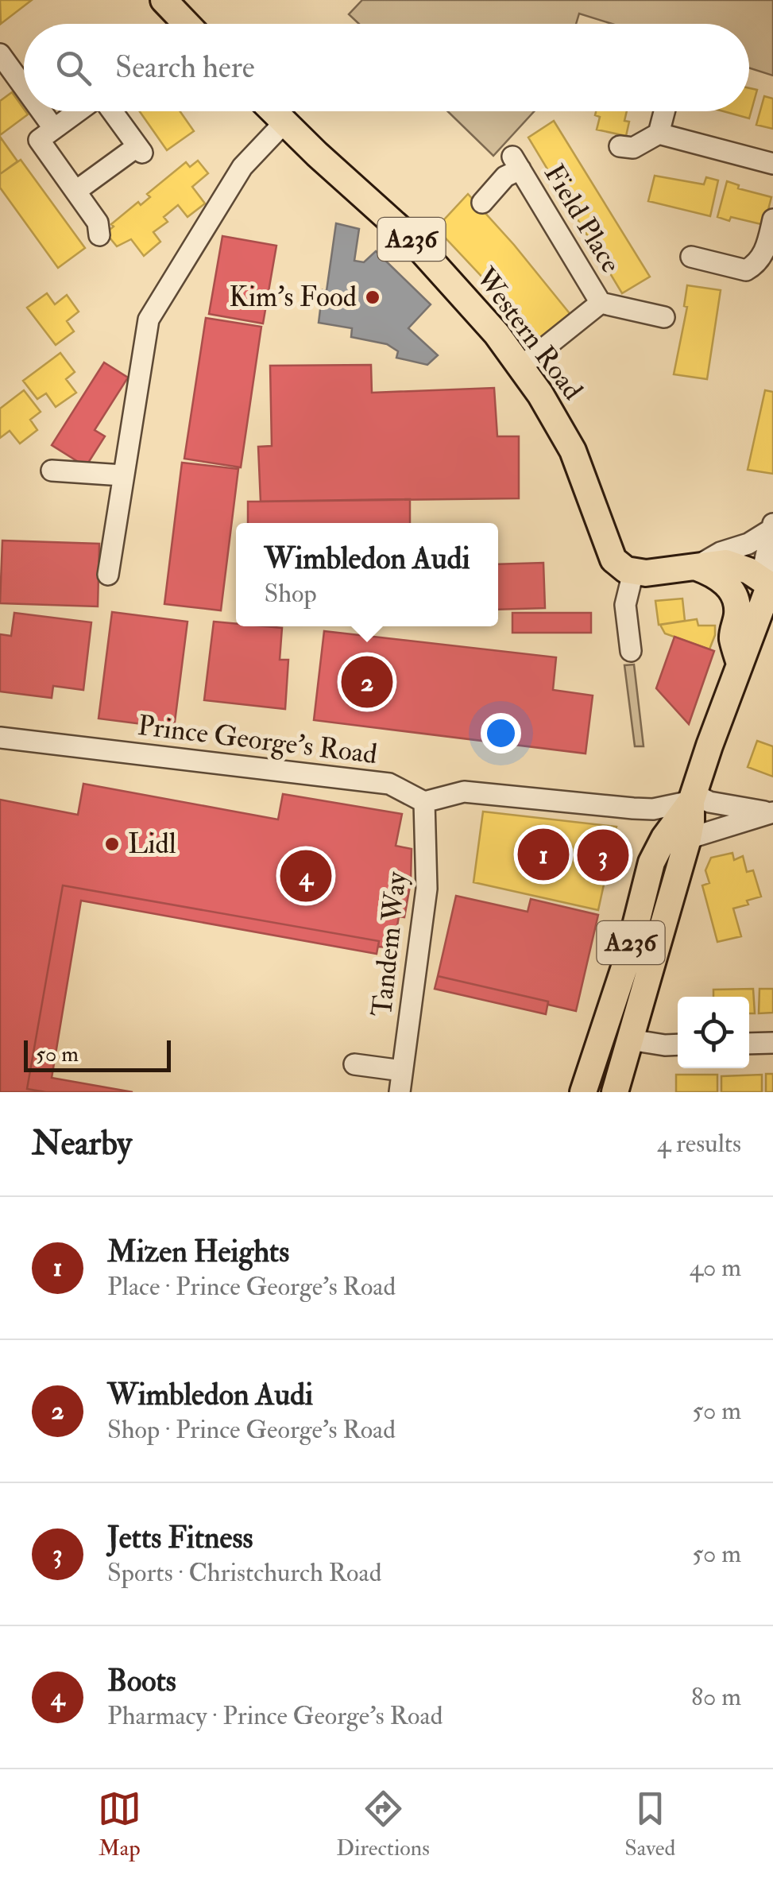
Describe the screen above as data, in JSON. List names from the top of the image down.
{
  "streets": {
    "main road": ["A236", "Western Road"],
    "street": ["Field Place", "Prince George's Road", "Tandem Way"]
  },
  "crossings": [
    ["Field Place", "Western Road"],
    ["Prince George's Road", "Tandem Way"]
  ],
  "places": ["Kim's Food", "Lidl"],
  "scale_bar": "50 m",
  "page": {
    "search": "Search here",
    "popup": ["Wimbledon Audi", "Shop"],
    "pins": [
      "2",
      "1",
      "3",
      "4"
    ],
    "scale": "50 m",
    "heading": ["Nearby", "4 results"],
    "list": [
      {
        "mark": "1",
        "name": "Mizen Heights",
        "note": "Place · Prince George's Road",
        "value": "40 m"
      },
      {
        "mark": "2",
        "name": "Wimbledon Audi",
        "note": "Shop · Prince George's Road",
        "value": "50 m"
      },
      {
        "mark": "3",
        "name": "Jetts Fitness",
        "note": "Sports · Christchurch Road",
        "value": "50 m"
      },
      {
        "mark": "4",
        "name": "Boots",
        "note": "Pharmacy · Prince George's Road",
        "value": "80 m"
      }
    ],
    "nav": ["Map", "Directions", "Saved"]
  }
}
